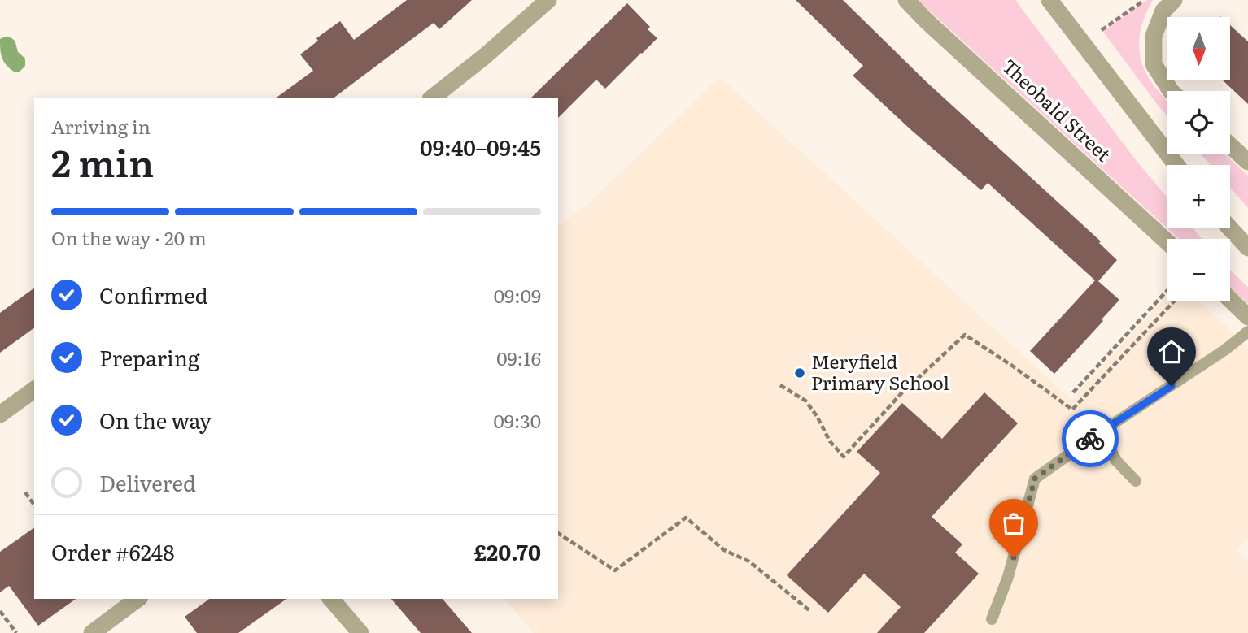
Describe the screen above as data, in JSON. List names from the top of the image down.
{
  "streets": {
    "street": ["Theobald Street"]
  },
  "places": ["Meryfield Primary School"],
  "north": "bottom",
  "page": {
    "map_buttons": ["+", "−"],
    "heading": ["2 min", "Arriving in", "09:40–09:45"],
    "panel": ["Order #6248", "£20.70"],
    "bar": "On the way · 20 m",
    "list": [
      ["Confirmed", "09:09"],
      ["Preparing", "09:16"],
      ["On the way", "09:30"],
      "Delivered"
    ]
  }
}
